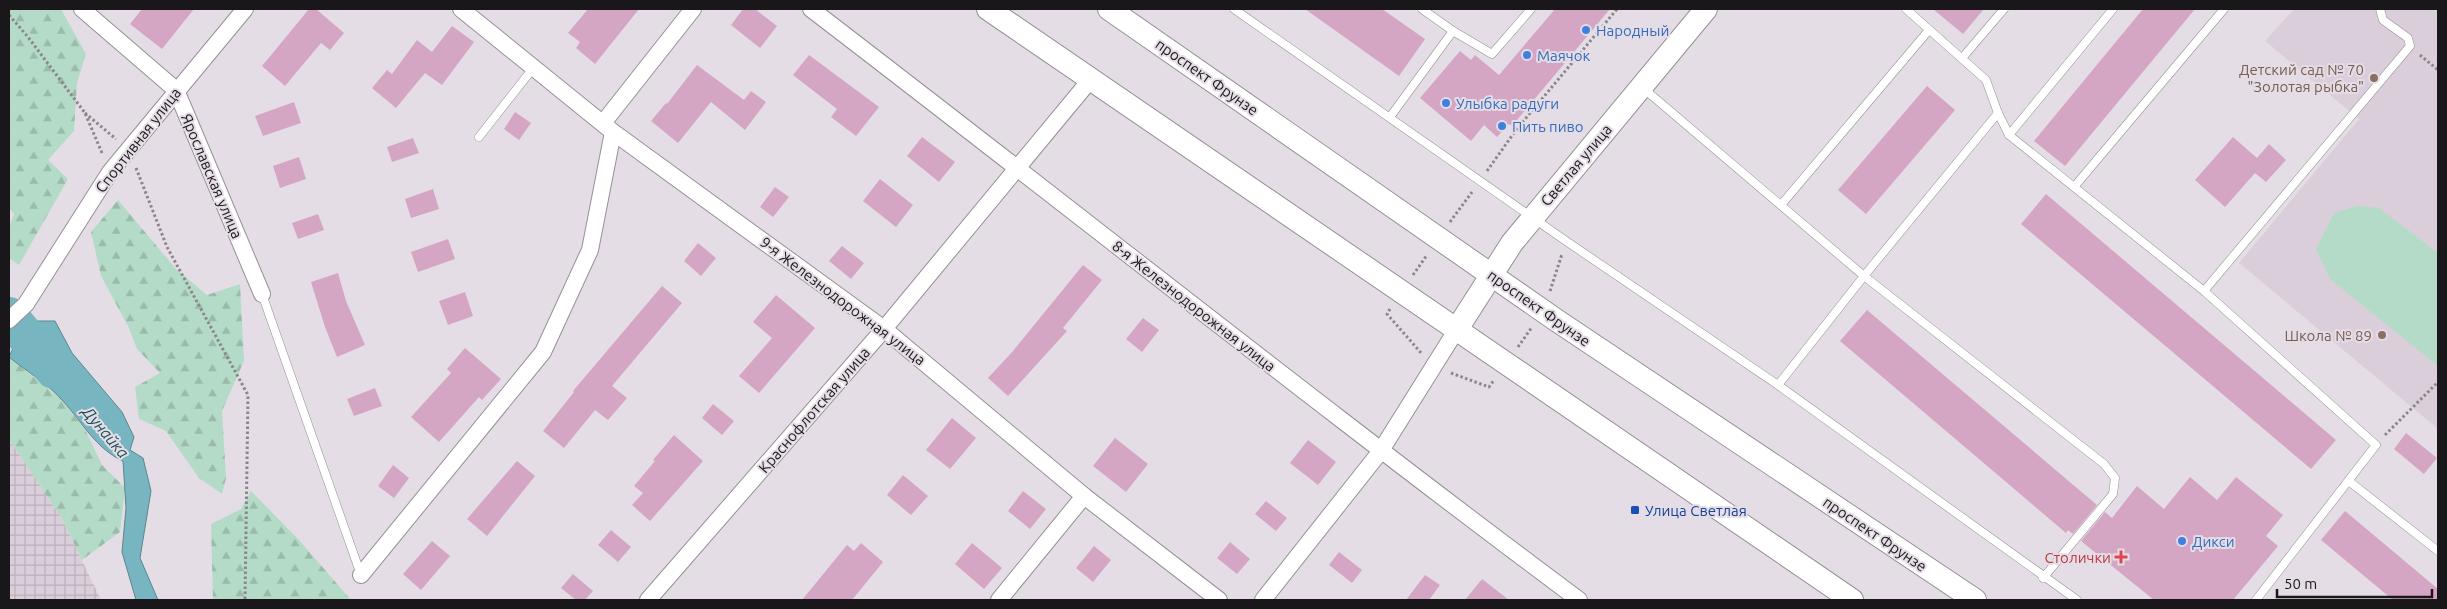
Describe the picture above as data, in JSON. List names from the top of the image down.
{
  "streets": {
    "main road": ["проспект Фрунзе", "Светлая улица"],
    "street": [
      "Спортивная улица",
      "Ярославская улица",
      "9-я Железнодорожная улица",
      "8-я Железнодорожная улица",
      "Краснофлотская улица"
    ]
  },
  "crossings": [
    ["проспект Фрунзе", "Светлая улица"],
    ["Спортивная улица", "Ярославская улица"],
    ["9-я Железнодорожная улица", "Краснофлотская улица"],
    ["8-я Железнодорожная улица", "Краснофлотская улица"]
  ],
  "water": ["Дунайка"],
  "places": {
    "other": [
      "Народный",
      "Маячок",
      "Детский сад № 70 \"Золотая рыбка\"",
      "Улыбка радуги",
      "Пить пиво",
      "Школа № 89",
      "Дикси"
    ],
    "transit": ["Улица Светлая"],
    "health": ["Столички"]
  },
  "scale_bar": "50 m"
}
